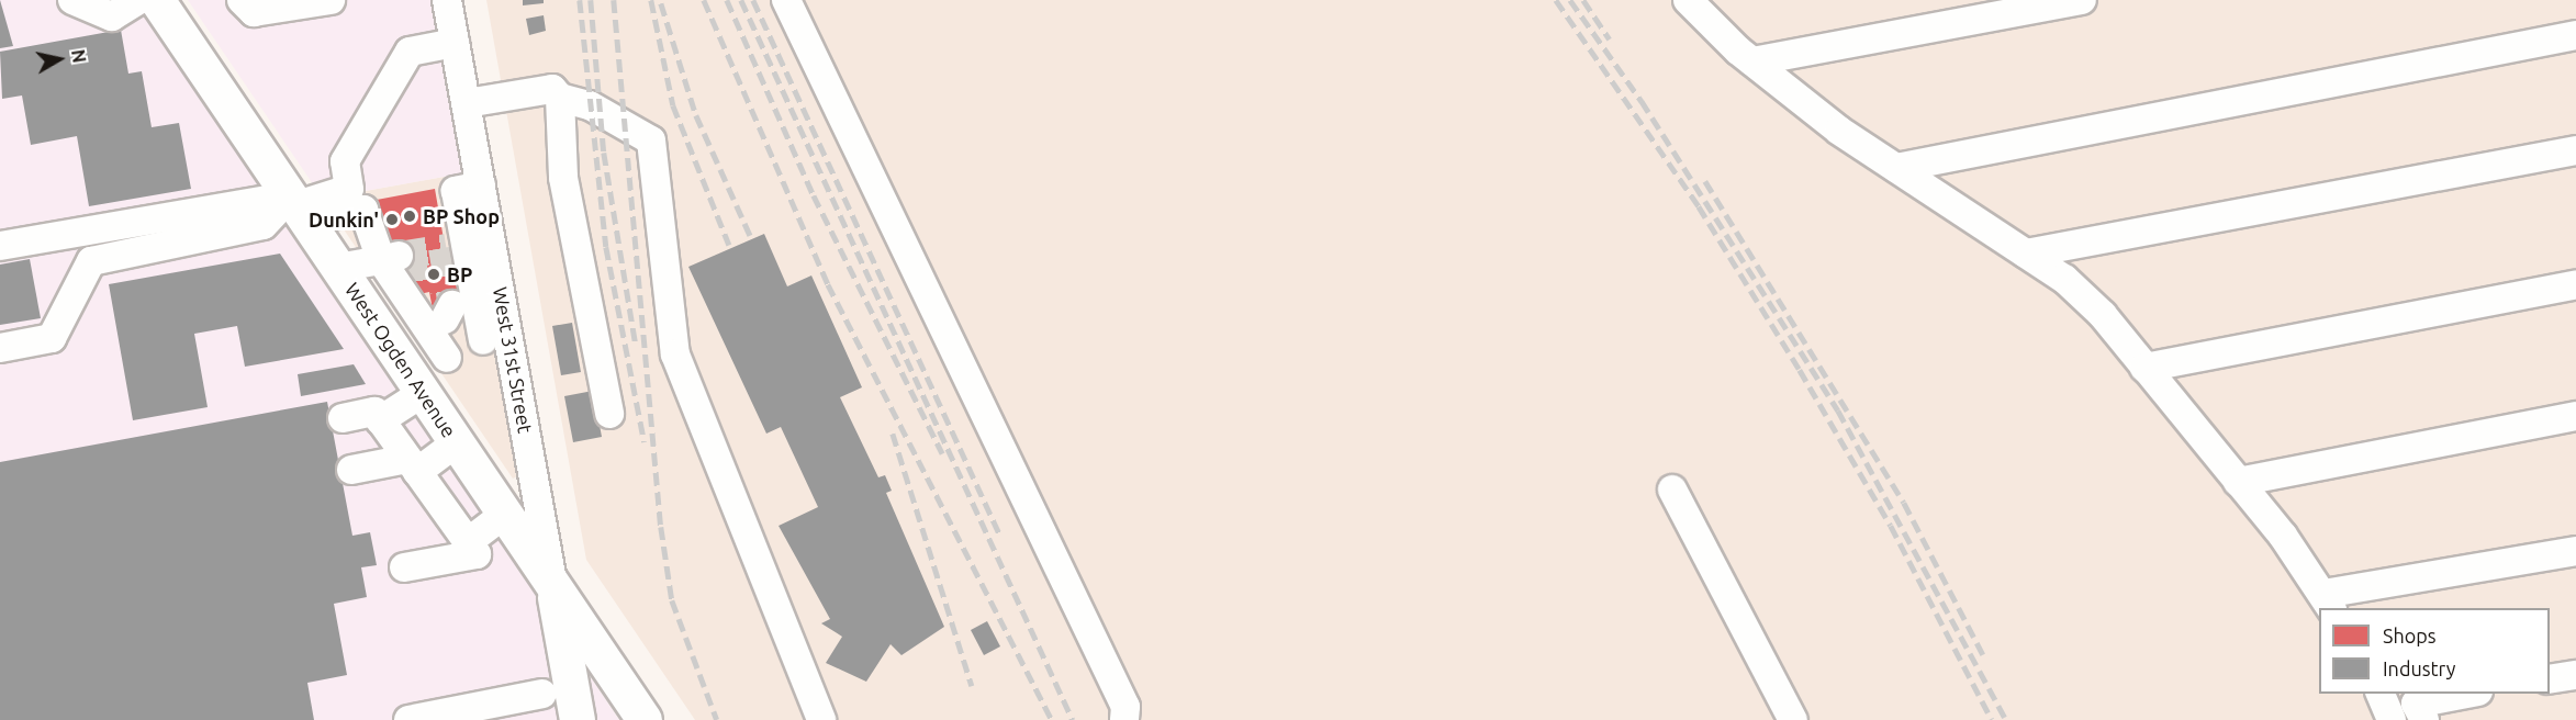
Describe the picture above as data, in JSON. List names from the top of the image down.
{
  "streets": {
    "main road": ["West Ogden Avenue", "West 31st Street"]
  },
  "crossings": [
    ["West Ogden Avenue", "West 31st Street"]
  ],
  "places": ["BP Shop", "Dunkin'", "BP"],
  "legend": ["Shops", "Industry"],
  "north": "right"
}
